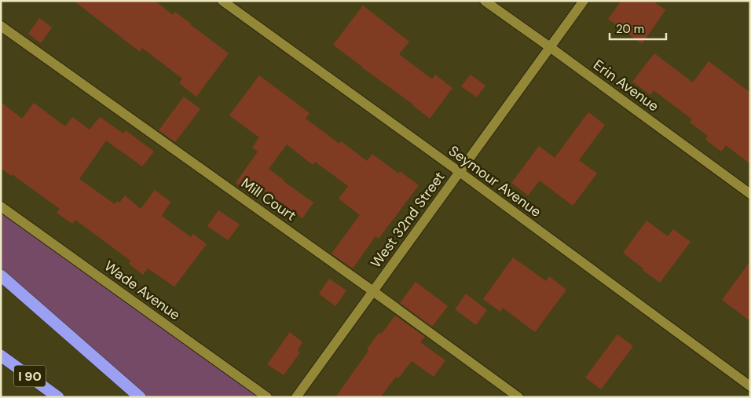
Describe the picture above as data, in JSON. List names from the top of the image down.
{
  "streets": {
    "highway": ["I 90"],
    "street": [
      "Erin Avenue",
      "Seymour Avenue",
      "Mill Court",
      "West 32nd Street",
      "Wade Avenue"
    ]
  },
  "crossings": [
    ["Erin Avenue", "West 32nd Street"],
    ["Seymour Avenue", "West 32nd Street"],
    ["Mill Court", "West 32nd Street"]
  ],
  "scale_bar": "20 m"
}
